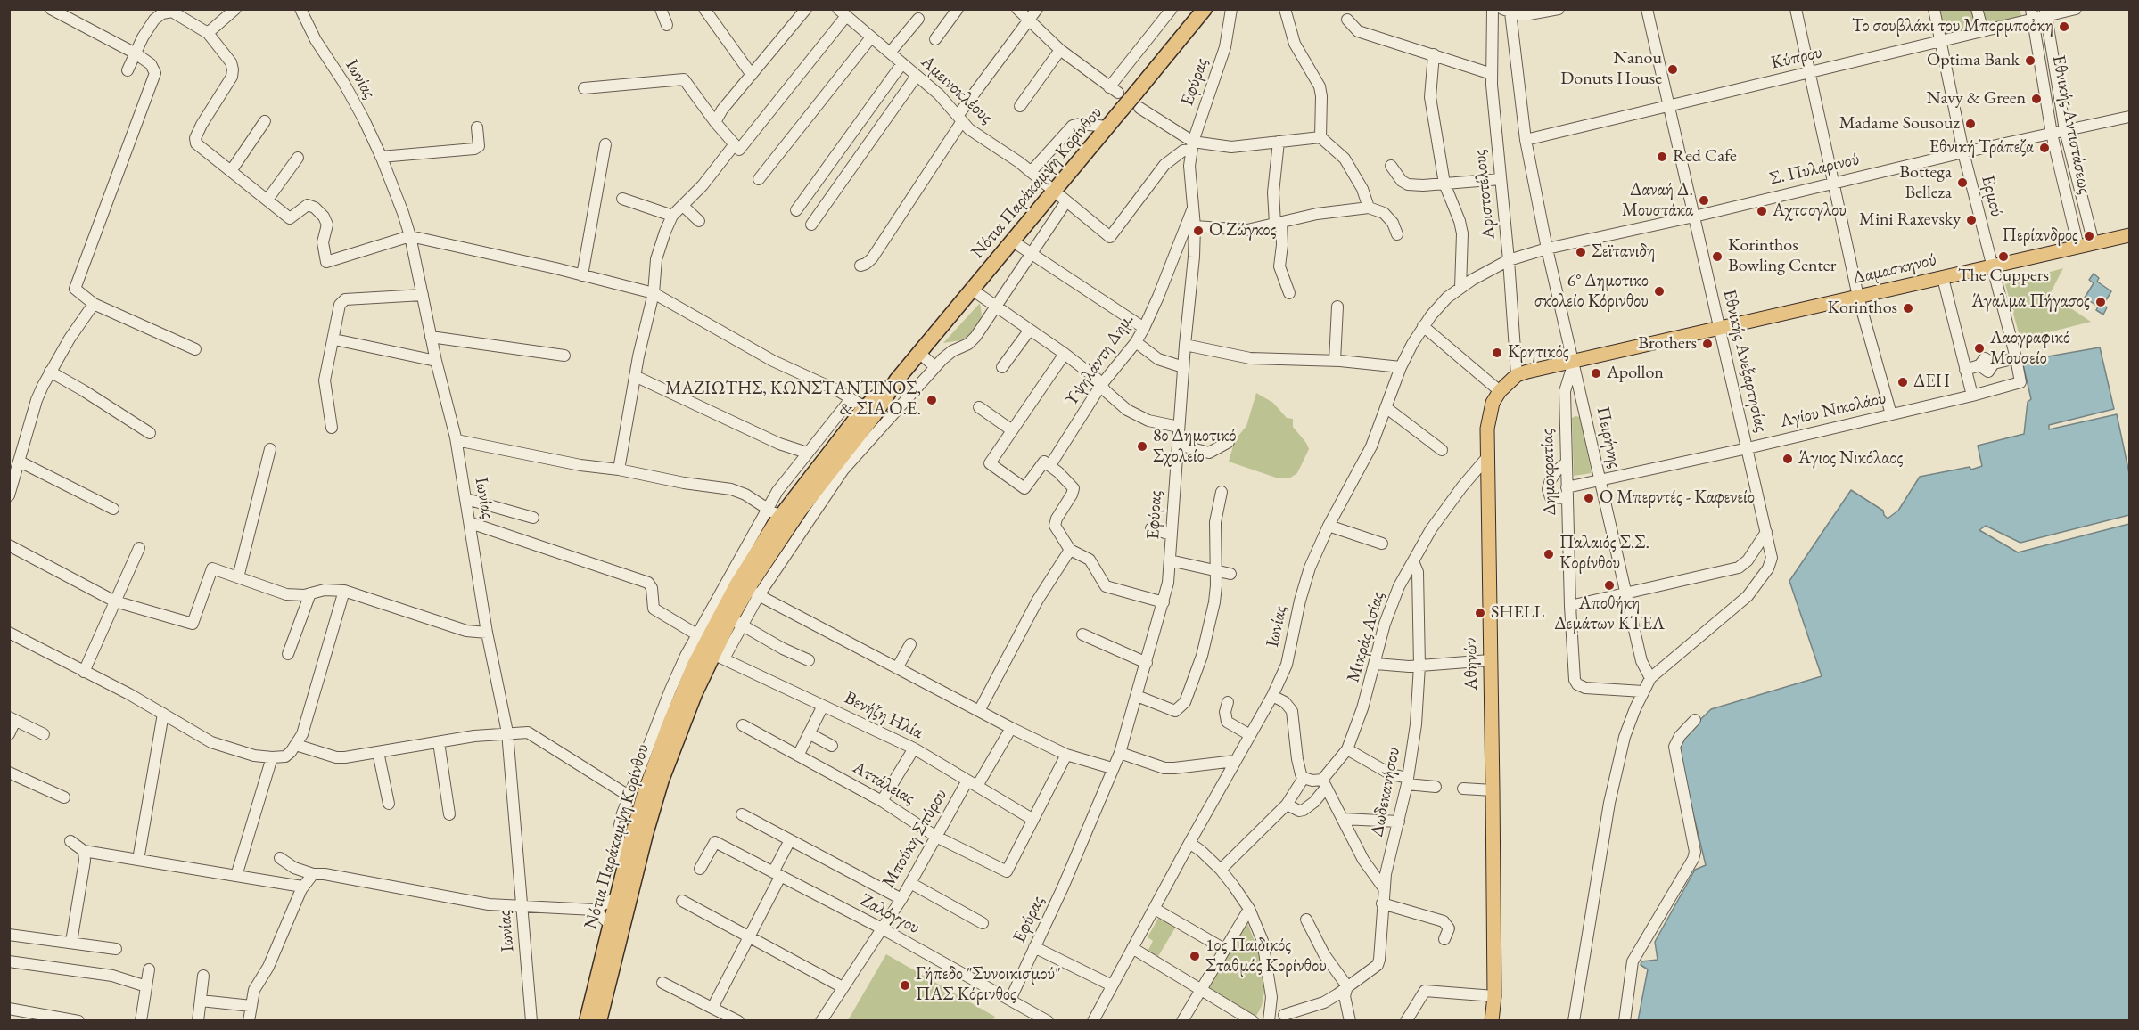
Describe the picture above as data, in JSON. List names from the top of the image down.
{
  "streets": {
    "highway": ["Νότια Παράκαμψη Κορίνθου"],
    "main road": ["Δαμασκηνού", "Αθηνών"],
    "street": [
      "Κύπρου",
      "Ιωνίας",
      "Εφύρας",
      "Αμεινοκλέους",
      "Εθνικής Αντιστάσεως",
      "Σ. Πυλαρινού",
      "Αριστοτέλους",
      "Ερμού",
      "Υψηλάντη Δημ.",
      "Εθνικής Ανεξαρτησίας",
      "Αγίου Νικολάου",
      "Πειρήνης",
      "Δημοκρατίας",
      "Μικράς Ασίας",
      "Βενήζη Ηλία",
      "Αττάλειας",
      "Δωδεκανήσου",
      "Μπούκη Σπύρου",
      "Ζαλόγγου"
    ]
  },
  "crossings": [
    ["Κύπρου", "Εθνικής Αντιστάσεως"],
    ["Κύπρου", "Ερμού"],
    ["Κύπρου", "Εθνικής Ανεξαρτησίας"],
    ["Κύπρου", "Πειρήνης"],
    ["Ιωνίας", "Σ. Πυλαρινού"],
    ["Ιωνίας", "Αριστοτέλους"],
    ["Εφύρας", "Αμεινοκλέους"],
    ["Εφύρας", "Υψηλάντη Δημ."],
    ["Εφύρας", "Ζαλόγγου"],
    ["Αμεινοκλέους", "Νότια Παράκαμψη Κορίνθου"],
    ["Εθνικής Αντιστάσεως", "Σ. Πυλαρινού"],
    ["Εθνικής Αντιστάσεως", "Δαμασκηνού"],
    ["Σ. Πυλαρινού", "Αριστοτέλους"],
    ["Σ. Πυλαρινού", "Ερμού"],
    ["Σ. Πυλαρινού", "Εθνικής Ανεξαρτησίας"],
    ["Σ. Πυλαρινού", "Πειρήνης"],
    ["Νότια Παράκαμψη Κορίνθου", "Βενήζη Ηλία"],
    ["Αριστοτέλους", "Αθηνών"],
    ["Ερμού", "Δαμασκηνού"],
    ["Ερμού", "Αγίου Νικολάου"],
    ["Δαμασκηνού", "Εθνικής Ανεξαρτησίας"],
    ["Δαμασκηνού", "Πειρήνης"],
    ["Δαμασκηνού", "Δημοκρατίας"],
    ["Εθνικής Ανεξαρτησίας", "Αγίου Νικολάου"],
    ["Εθνικής Ανεξαρτησίας", "Πειρήνης"],
    ["Αγίου Νικολάου", "Πειρήνης"],
    ["Αγίου Νικολάου", "Δημοκρατίας"],
    ["Πειρήνης", "Δημοκρατίας"],
    ["Μικράς Ασίας", "Αθηνών"],
    ["Μικράς Ασίας", "Δωδεκανήσου"],
    ["Βενήζη Ηλία", "Αττάλειας"],
    ["Βενήζη Ηλία", "Μπούκη Σπύρου"],
    ["Αττάλειας", "Μπούκη Σπύρου"],
    ["Μπούκη Σπύρου", "Ζαλόγγου"]
  ],
  "places": [
    "Το σουβλάκι του Μπορμποὀκη",
    "Optima Bank",
    "Nanou Donuts House",
    "Navy & Green",
    "Madame Sousouz",
    "Εθνική Τράπεζα",
    "Red Cafe",
    "Bottega Belleza",
    "Δαναή Δ. Μουστάκα",
    "Αχτσογλου",
    "Mini Raxevsky",
    "Ο Ζώγκος",
    "Περίανδρος",
    "Σεϊτανιδη",
    "Korinthos Bowling Center",
    "The Cuppers",
    "6° Δημοτικο σκολείο Κόρινθου",
    "Άγαλμα Πήγασος",
    "Korinthos",
    "Brothers",
    "Λαογραφικό Μουσείο",
    "Κρητικός",
    "Apollon",
    "ΔΕΗ",
    "ΜΑΖΙΩΤΗΣ, ΚΩΝΣΤΑΝΤΙΝΟΣ, & ΣΙΑ Ο.Ε.",
    "8ο Δημοτικό Σχολείο",
    "Άγιος Νικόλαος",
    "Ο Μπερντές - Καφενείο",
    "Παλαιός Σ.Σ. Κορίνθου",
    "Αποθήκη Δεμάτων ΚΤΕΛ",
    "SHELL",
    "1ος Παιδικός Σταθμός Κορίνθου",
    "Γήπεδο \"Συνοικισμού\" ΠΑΣ Κόρινθος"
  ]
}
